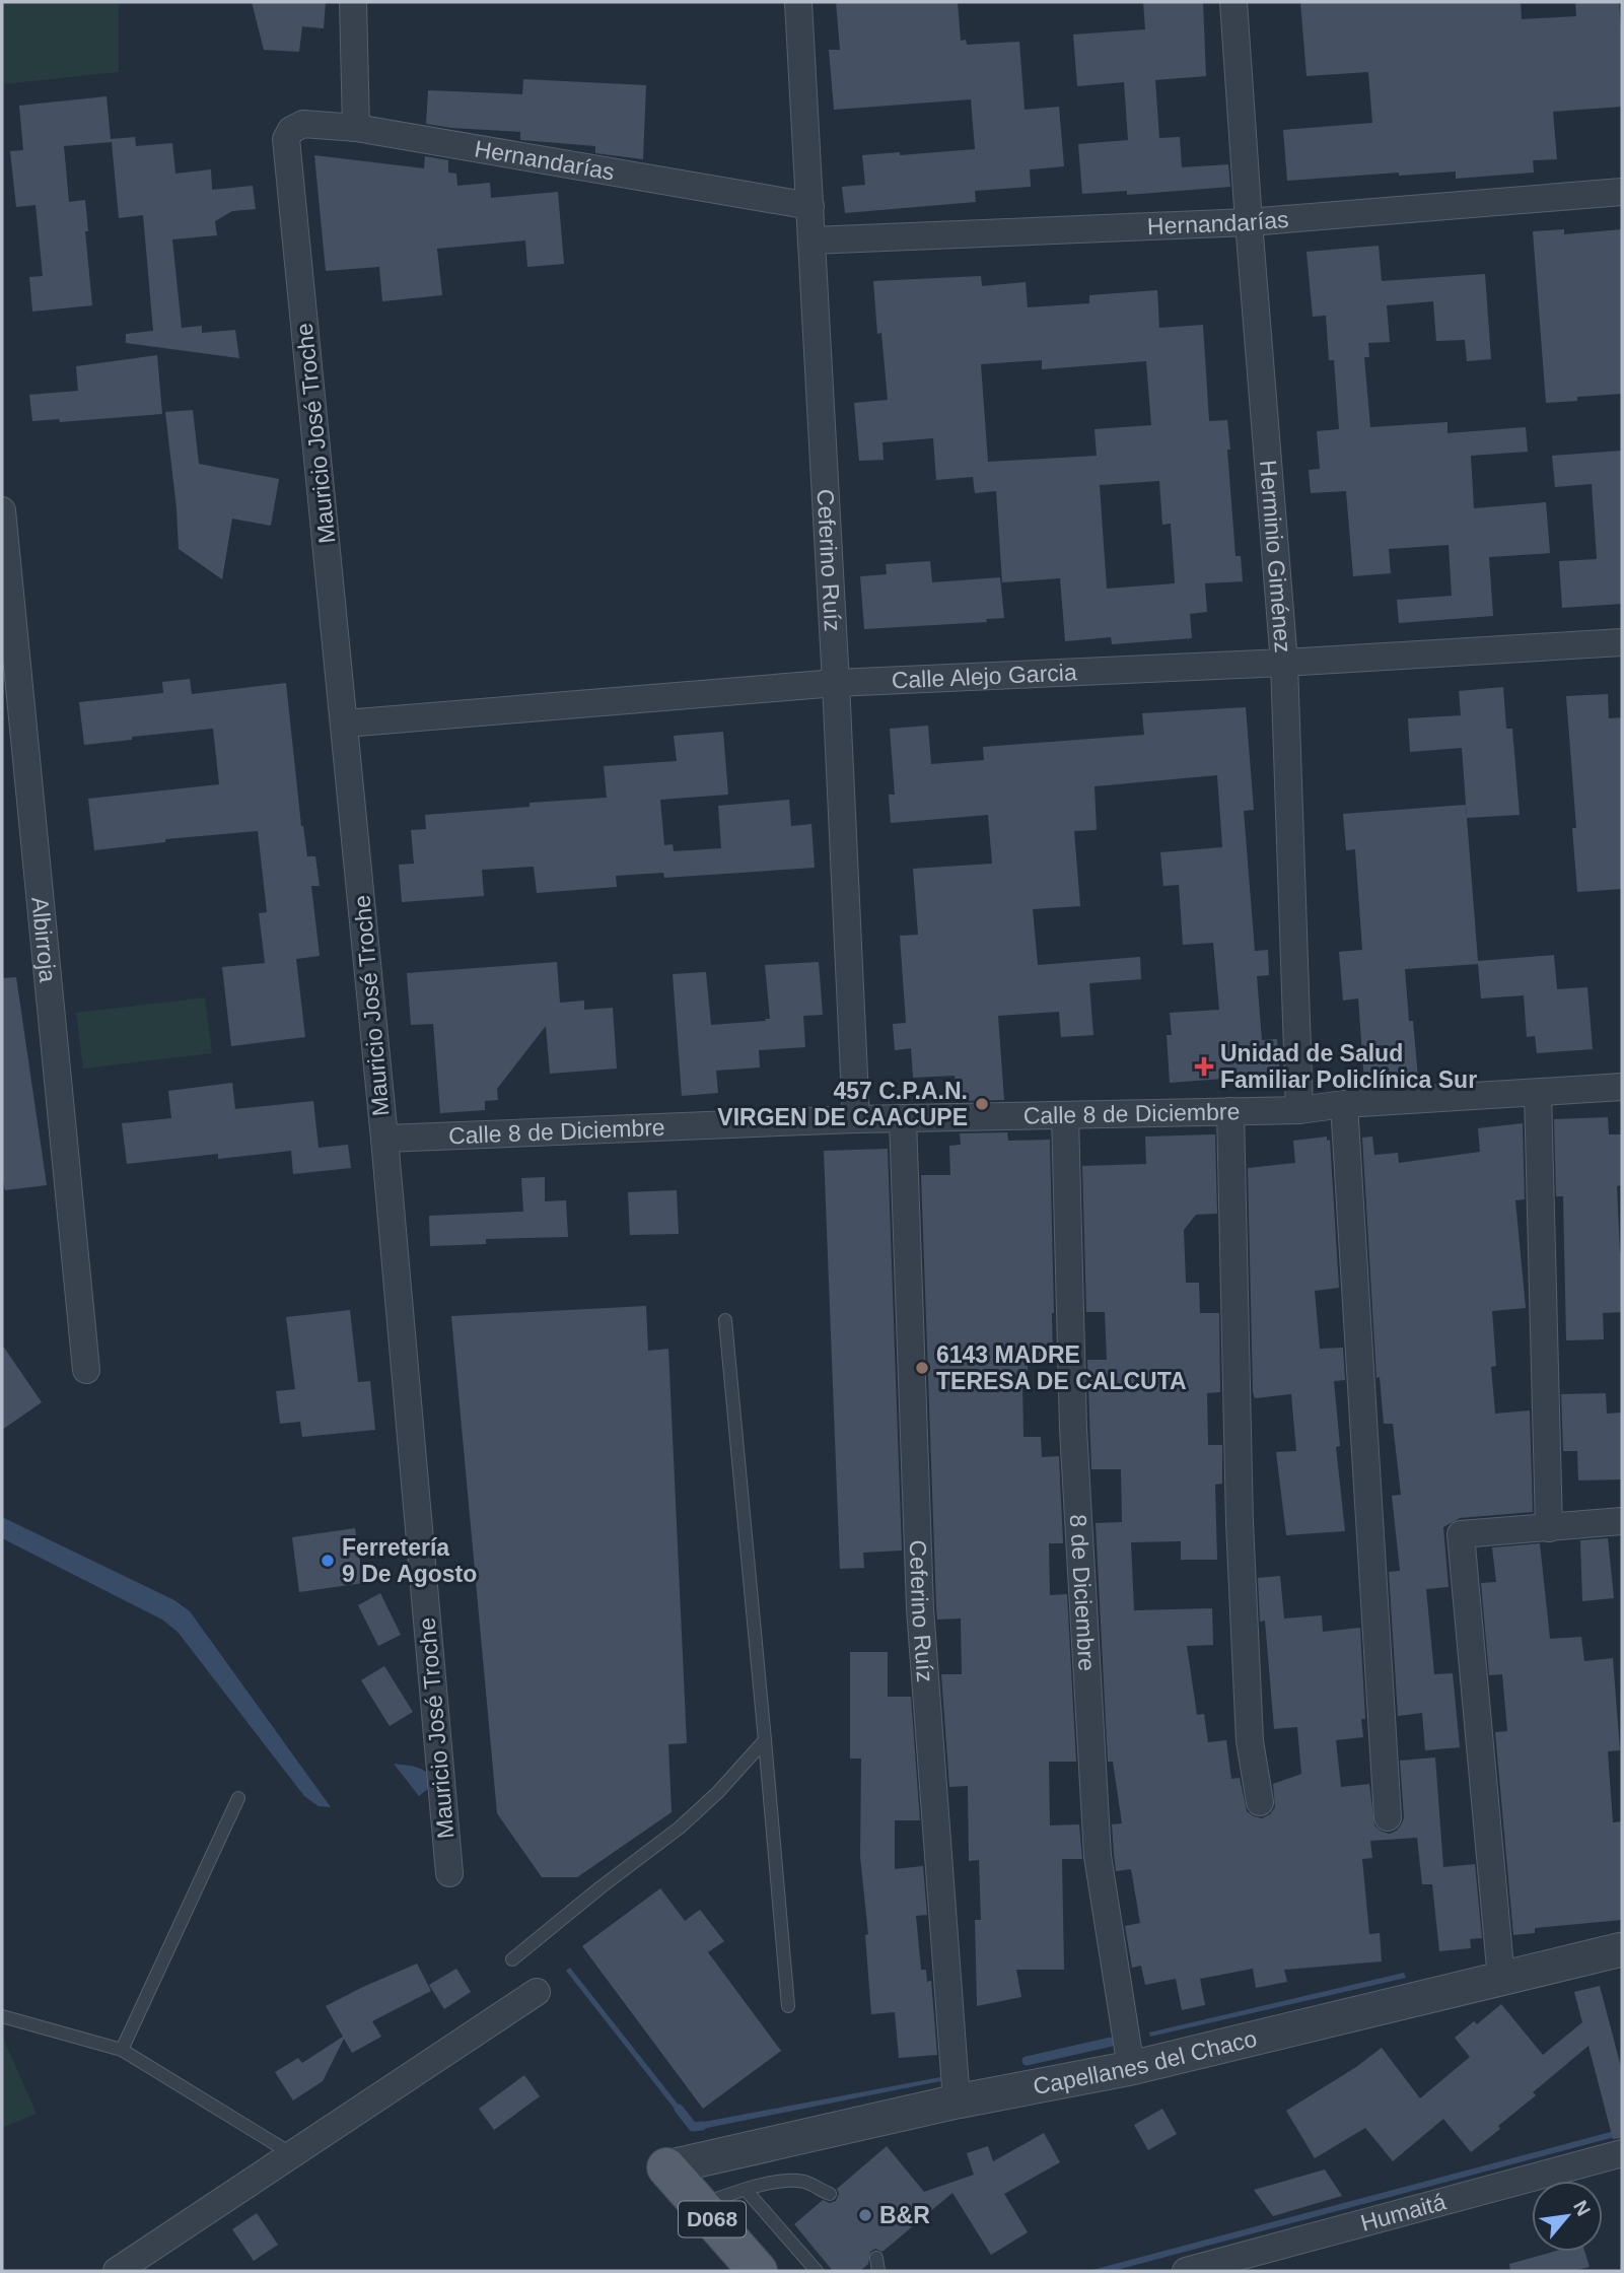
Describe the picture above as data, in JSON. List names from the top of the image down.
{
  "streets": {
    "main road": ["D068"],
    "street": [
      "Hernandarías",
      "Mauricio José Troche",
      "Herminio Giménez",
      "Ceferino Ruíz",
      "Calle Alejo Garcia",
      "Albirroja",
      "Calle 8 de Diciembre",
      "8 de Diciembre",
      "Capellanes del Chaco",
      "Humaitá"
    ]
  },
  "crossings": [
    ["Hernandarías", "Mauricio José Troche"],
    ["Hernandarías", "Herminio Giménez"],
    ["Hernandarías", "Ceferino Ruíz"],
    ["Mauricio José Troche", "Calle Alejo Garcia"],
    ["Mauricio José Troche", "Calle 8 de Diciembre"],
    ["Herminio Giménez", "Calle Alejo Garcia"],
    ["Herminio Giménez", "Calle 8 de Diciembre"],
    ["Ceferino Ruíz", "Calle Alejo Garcia"],
    ["Ceferino Ruíz", "Calle 8 de Diciembre"],
    ["Ceferino Ruíz", "Capellanes del Chaco"],
    ["Calle 8 de Diciembre", "8 de Diciembre"],
    ["8 de Diciembre", "Capellanes del Chaco"],
    ["Capellanes del Chaco", "D068"]
  ],
  "places": {
    "health": ["Unidad de Salud Familiar Policlínica Sur"],
    "other": [
      "457 C.P.A.N. VIRGEN DE CAACUPE",
      "6143 MADRE TERESA DE CALCUTA",
      "Ferretería 9 De Agosto",
      "B&R"
    ]
  },
  "north": "top right"
}
